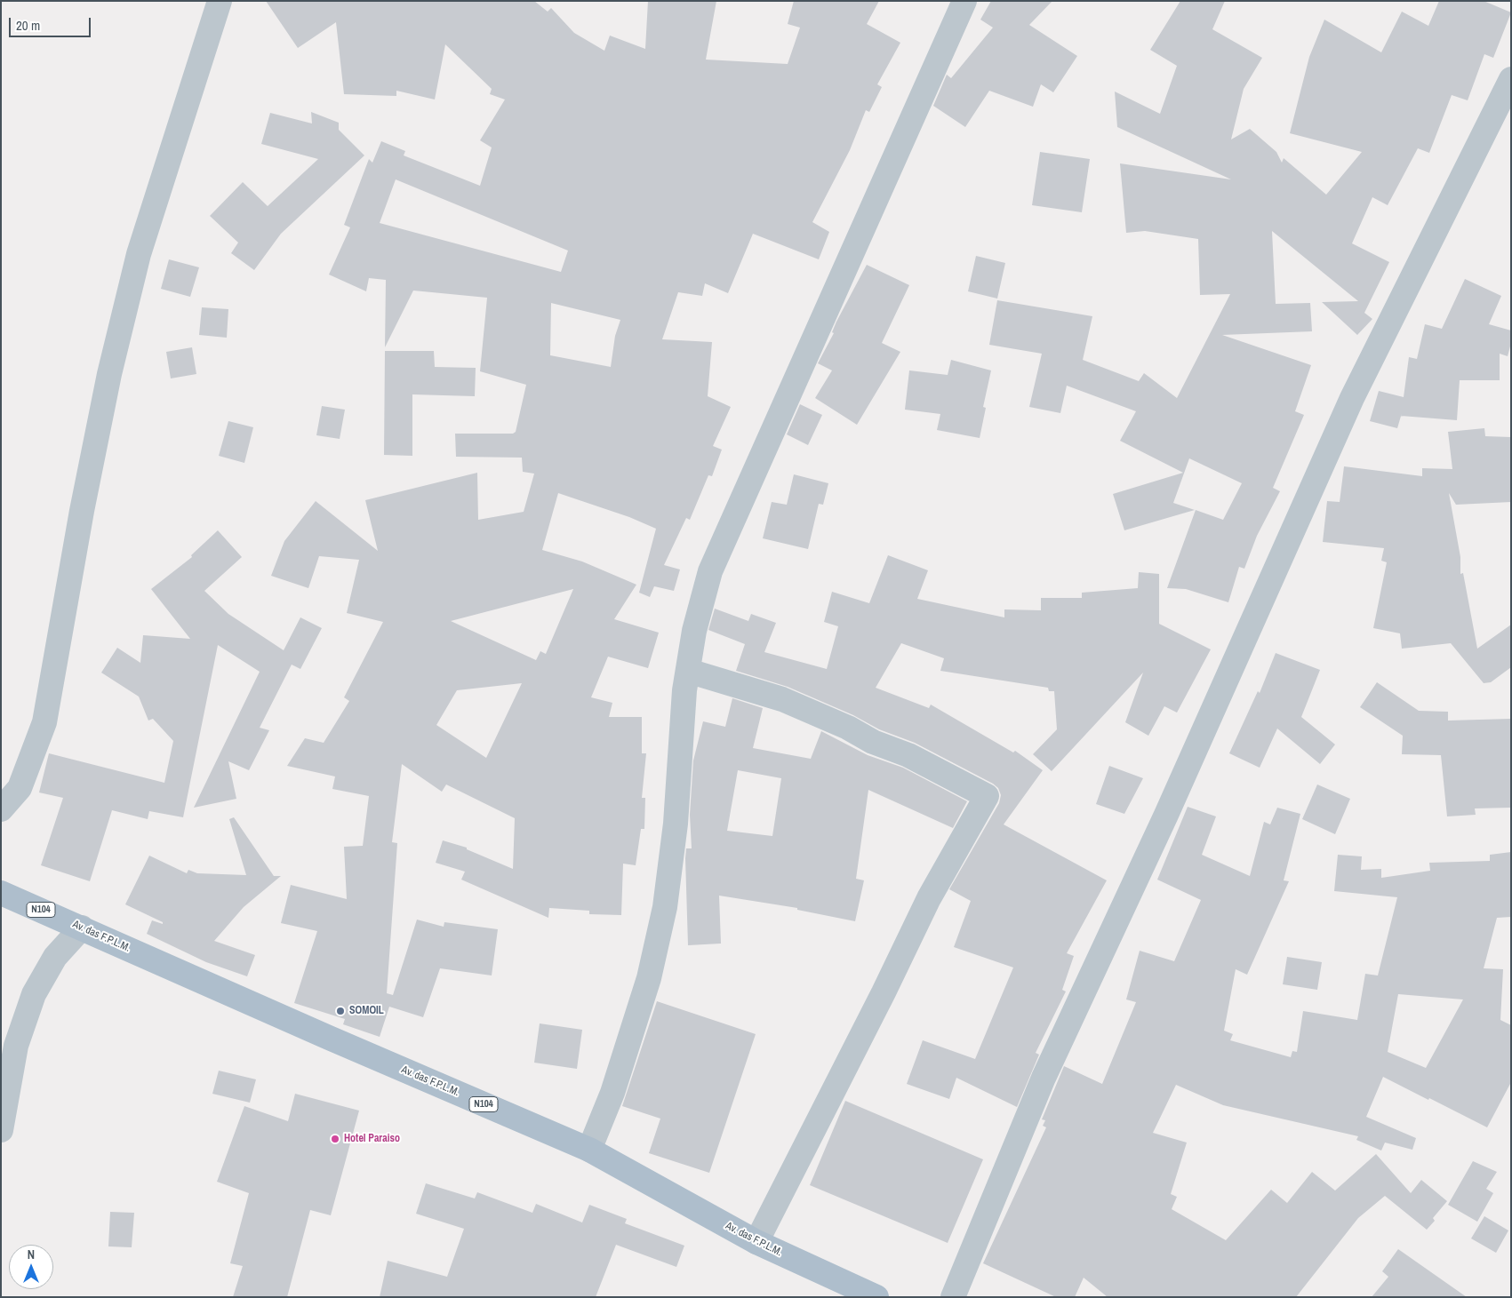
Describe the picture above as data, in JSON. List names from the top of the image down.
{
  "streets": {
    "main road": ["N104", "Av. das F.P.L.M."]
  },
  "places": ["SOMOIL", "Hotel Paraiso"],
  "scale_bar": "20 m",
  "north": "top"
}
